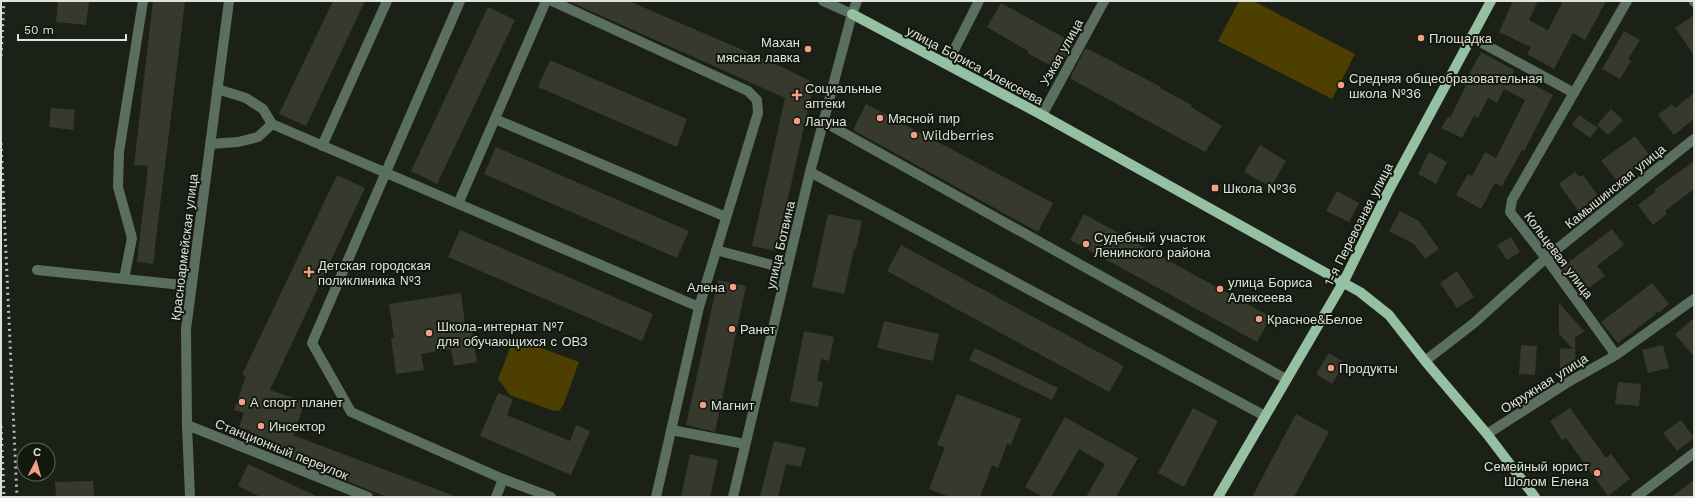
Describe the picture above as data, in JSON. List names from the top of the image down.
{
  "streets": {
    "main road": ["улица Бориса Алексеева", "1-я Перевозная улица"],
    "street": [
      "Узкая улица",
      "Камышинская улица",
      "улица Ботвина",
      "Красноармейская улица",
      "Кольцевая улица",
      "Окружная улица",
      "Станционный переулок"
    ]
  },
  "crossings": [
    ["Узкая улица", "улица Бориса Алексеева"],
    ["улица Бориса Алексеева", "Камышинская улица"],
    ["улица Бориса Алексеева", "1-я Перевозная улица"],
    ["улица Бориса Алексеева", "улица Ботвина"],
    ["улица Бориса Алексеева", "Окружная улица"],
    ["Камышинская улица", "Кольцевая улица"],
    ["Красноармейская улица", "Станционный переулок"],
    ["Кольцевая улица", "Окружная улица"]
  ],
  "places": {
    "other": [
      "Площадка",
      "Махан мясная лавка",
      "Средняя общеобразовательная школа №36",
      "Мясной пир",
      "Лагуна",
      "Wildberries",
      "Судебный участок Ленинского района",
      "Алена",
      "улица Бориса Алексеева",
      "Красное&Белое",
      "Ранет",
      "Школа-интернат №7 для обучающихся с ОВЗ",
      "Продукты",
      "А спорт планет",
      "Магнит",
      "Инсектор",
      "Семейный юрист Шолом Елена"
    ],
    "health": ["Социальные аптеки", "Детская городская поликлиника №3"],
    "transit": ["Школа №36"]
  },
  "scale_bar": "50 m",
  "north": "top"
}
